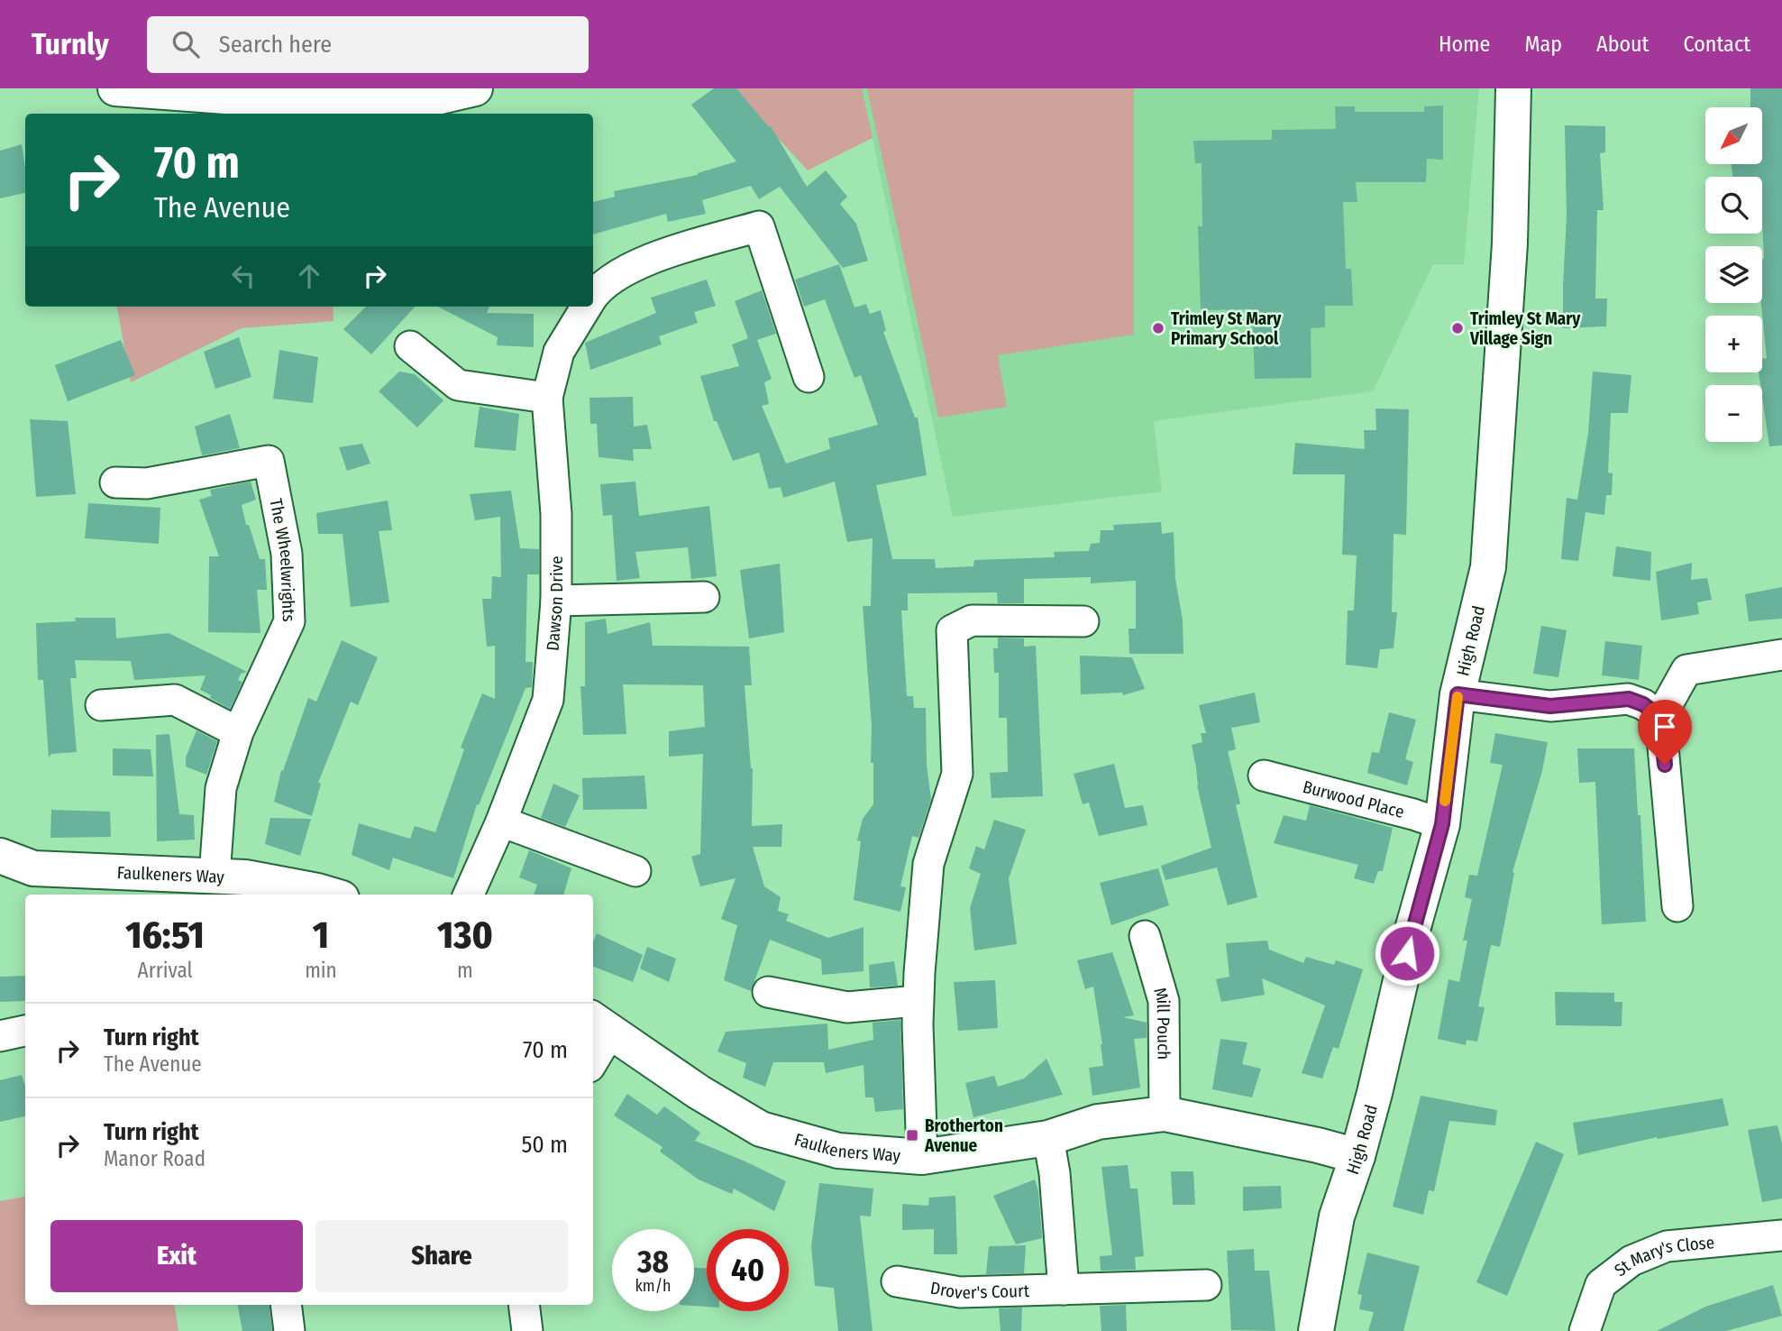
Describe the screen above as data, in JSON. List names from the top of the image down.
{
  "streets": {
    "street": [
      "The Wheelwrights",
      "Dawson Drive",
      "High Road",
      "Burwood Place",
      "Faulkeners Way",
      "Mill Pouch",
      "St Mary's Close",
      "Drover's Court"
    ]
  },
  "crossings": [
    ["The Wheelwrights", "Faulkeners Way"],
    ["High Road", "Burwood Place"],
    ["High Road", "Faulkeners Way"],
    ["Faulkeners Way", "Mill Pouch"]
  ],
  "places": {
    "other": ["Trimley St Mary Primary School", "Trimley St Mary Village Sign"],
    "transit": ["Brotherton Avenue"]
  },
  "north": "bottom left",
  "page": {
    "header": "Turnly",
    "search": "Search here",
    "nav": [
      "Home",
      "Map",
      "About",
      "Contact"
    ],
    "map_buttons": ["+", "−"],
    "turn": ["70 m", "The Avenue"],
    "eta": [
      "16:51",
      "Arrival",
      "1",
      "min",
      "130",
      "m"
    ],
    "list": [
      {
        "name": "Turn right",
        "note": "The Avenue",
        "value": "70 m"
      },
      {
        "name": "Turn right",
        "note": "Manor Road",
        "value": "50 m"
      }
    ],
    "buttons": ["Exit", "Share"],
    "speed": "38 km/h",
    "limit": "40"
  }
}
